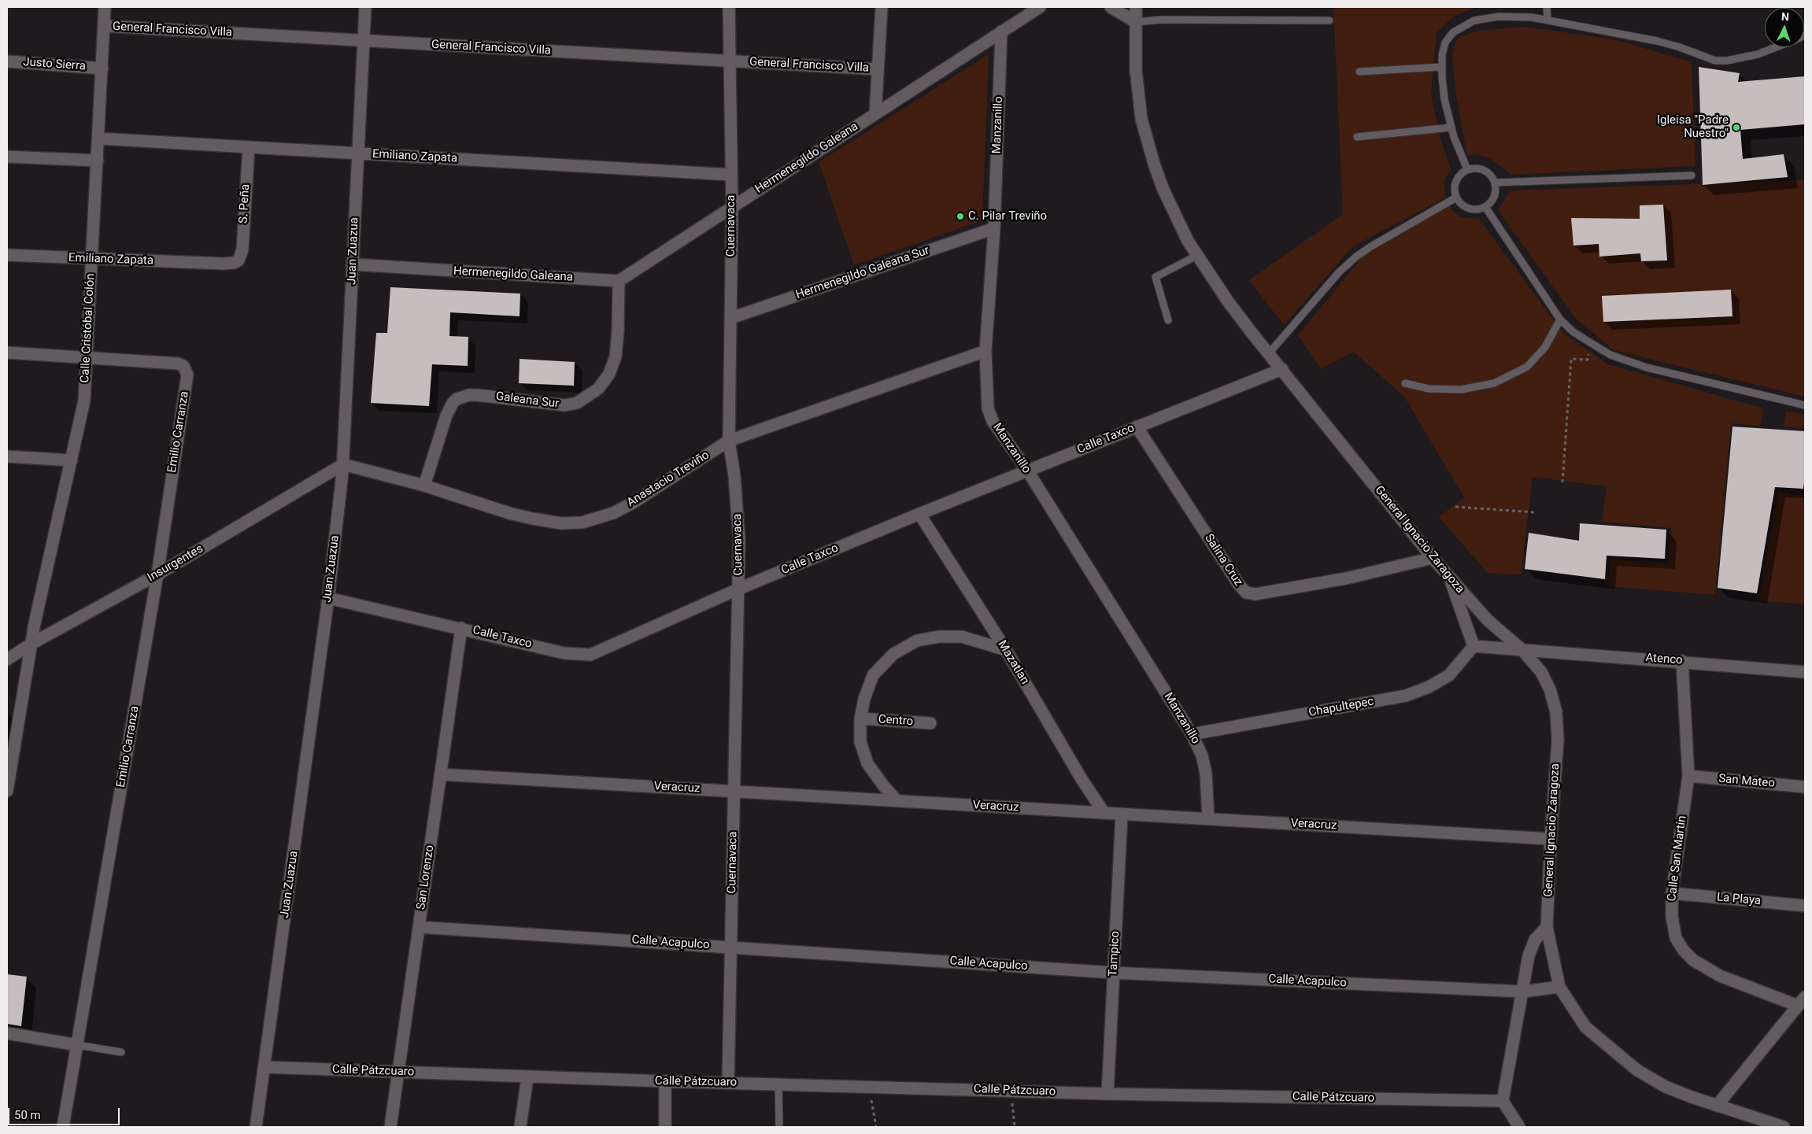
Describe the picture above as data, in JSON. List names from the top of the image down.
{
  "streets": {
    "street": [
      "General Francisco Villa",
      "Justo Sierra",
      "Manzanillo",
      "Emiliano Zapata",
      "Hermenegildo Galeana",
      "S. Peña",
      "Cuernavaca",
      "Juan Zuazua",
      "Hermenegildo Galeana Sur",
      "Calle Cristóbal Colón",
      "Galeana Sur",
      "Emilio Carranza",
      "Calle Taxco",
      "Anastacio Treviño",
      "General Ignacio Zaragoza",
      "Salina Cruz",
      "Insurgentes",
      "Atenco",
      "Mazatlan",
      "Chapultepec",
      "Centro",
      "San Mateo",
      "Veracruz",
      "Calle San Martín",
      "San Lorenzo",
      "La Playa",
      "Calle Acapulco",
      "Tampico",
      "Calle Pátzcuaro"
    ]
  },
  "crossings": [
    ["General Francisco Villa", "Cuernavaca"],
    ["General Francisco Villa", "Juan Zuazua"],
    ["General Francisco Villa", "Calle Cristóbal Colón"],
    ["Justo Sierra", "Calle Cristóbal Colón"],
    ["Manzanillo", "Hermenegildo Galeana"],
    ["Manzanillo", "Hermenegildo Galeana Sur"],
    ["Manzanillo", "Calle Taxco"],
    ["Manzanillo", "Anastacio Treviño"],
    ["Manzanillo", "Chapultepec"],
    ["Manzanillo", "Veracruz"],
    ["Emiliano Zapata", "S. Peña"],
    ["Emiliano Zapata", "Cuernavaca"],
    ["Emiliano Zapata", "Juan Zuazua"],
    ["Emiliano Zapata", "Calle Cristóbal Colón"],
    ["Hermenegildo Galeana", "Cuernavaca"],
    ["Hermenegildo Galeana", "Juan Zuazua"],
    ["Hermenegildo Galeana", "Galeana Sur"],
    ["Cuernavaca", "Hermenegildo Galeana Sur"],
    ["Cuernavaca", "Calle Taxco"],
    ["Cuernavaca", "Anastacio Treviño"],
    ["Cuernavaca", "Veracruz"],
    ["Cuernavaca", "Calle Acapulco"],
    ["Cuernavaca", "Calle Pátzcuaro"],
    ["Juan Zuazua", "Calle Taxco"],
    ["Juan Zuazua", "Anastacio Treviño"],
    ["Juan Zuazua", "Insurgentes"],
    ["Juan Zuazua", "Calle Pátzcuaro"],
    ["Calle Cristóbal Colón", "Emilio Carranza"],
    ["Calle Cristóbal Colón", "Insurgentes"],
    ["Galeana Sur", "Anastacio Treviño"],
    ["Emilio Carranza", "Insurgentes"],
    ["Calle Taxco", "General Ignacio Zaragoza"],
    ["Calle Taxco", "Salina Cruz"],
    ["Calle Taxco", "Mazatlan"],
    ["Calle Taxco", "San Lorenzo"],
    ["Anastacio Treviño", "Insurgentes"],
    ["General Ignacio Zaragoza", "Salina Cruz"],
    ["General Ignacio Zaragoza", "Atenco"],
    ["General Ignacio Zaragoza", "Veracruz"],
    ["General Ignacio Zaragoza", "Calle Acapulco"],
    ["Atenco", "Calle San Martín"],
    ["Mazatlan", "Veracruz"],
    ["San Mateo", "Calle San Martín"],
    ["Veracruz", "San Lorenzo"],
    ["Veracruz", "Tampico"],
    ["Calle San Martín", "La Playa"],
    ["San Lorenzo", "Calle Acapulco"],
    ["San Lorenzo", "Calle Pátzcuaro"],
    ["Calle Acapulco", "Tampico"],
    ["Tampico", "Calle Pátzcuaro"]
  ],
  "places": ["Igleisa \"Padre Nuestro\"", "C. Pilar Treviño"],
  "scale_bar": "50 m",
  "north": "top"
}
